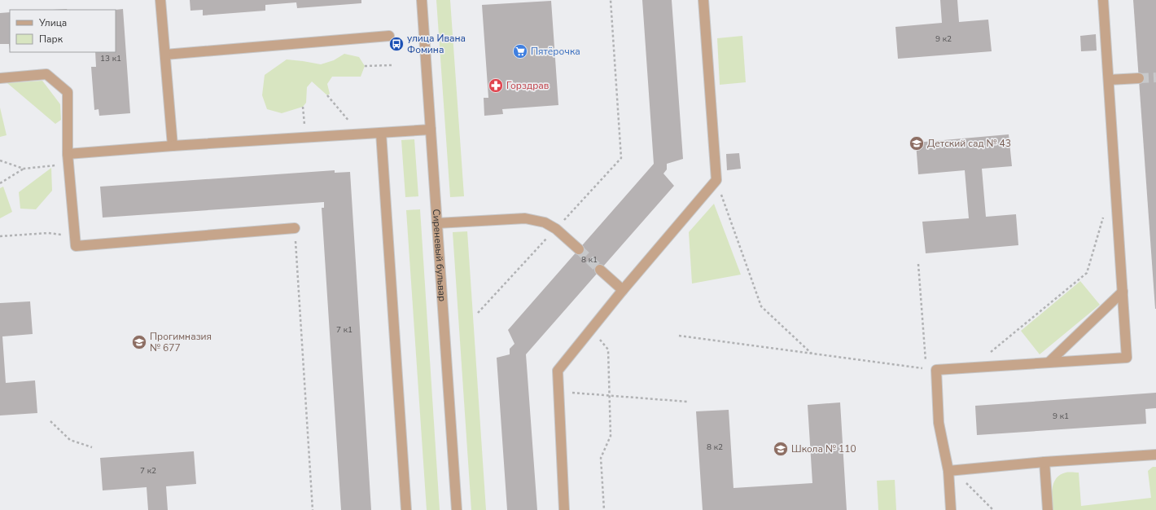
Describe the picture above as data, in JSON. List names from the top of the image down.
{
  "streets": {
    "street": ["Сиреневый бульвар"]
  },
  "places": {
    "bus stop": ["улица Ивана Фомина"],
    "supermarket": ["Пятёрочка"],
    "pharmacy": ["Горздрав"],
    "school or university": ["Детский сад № 43", "Прогимназия № 677", "Школа № 110"]
  },
  "house_numbers": [
    "9 к2",
    "13 к1",
    "8 к1",
    "7 к1",
    "9 к1",
    "8 к2",
    "7 к2"
  ],
  "legend": ["Улица", "Парк"]
}
